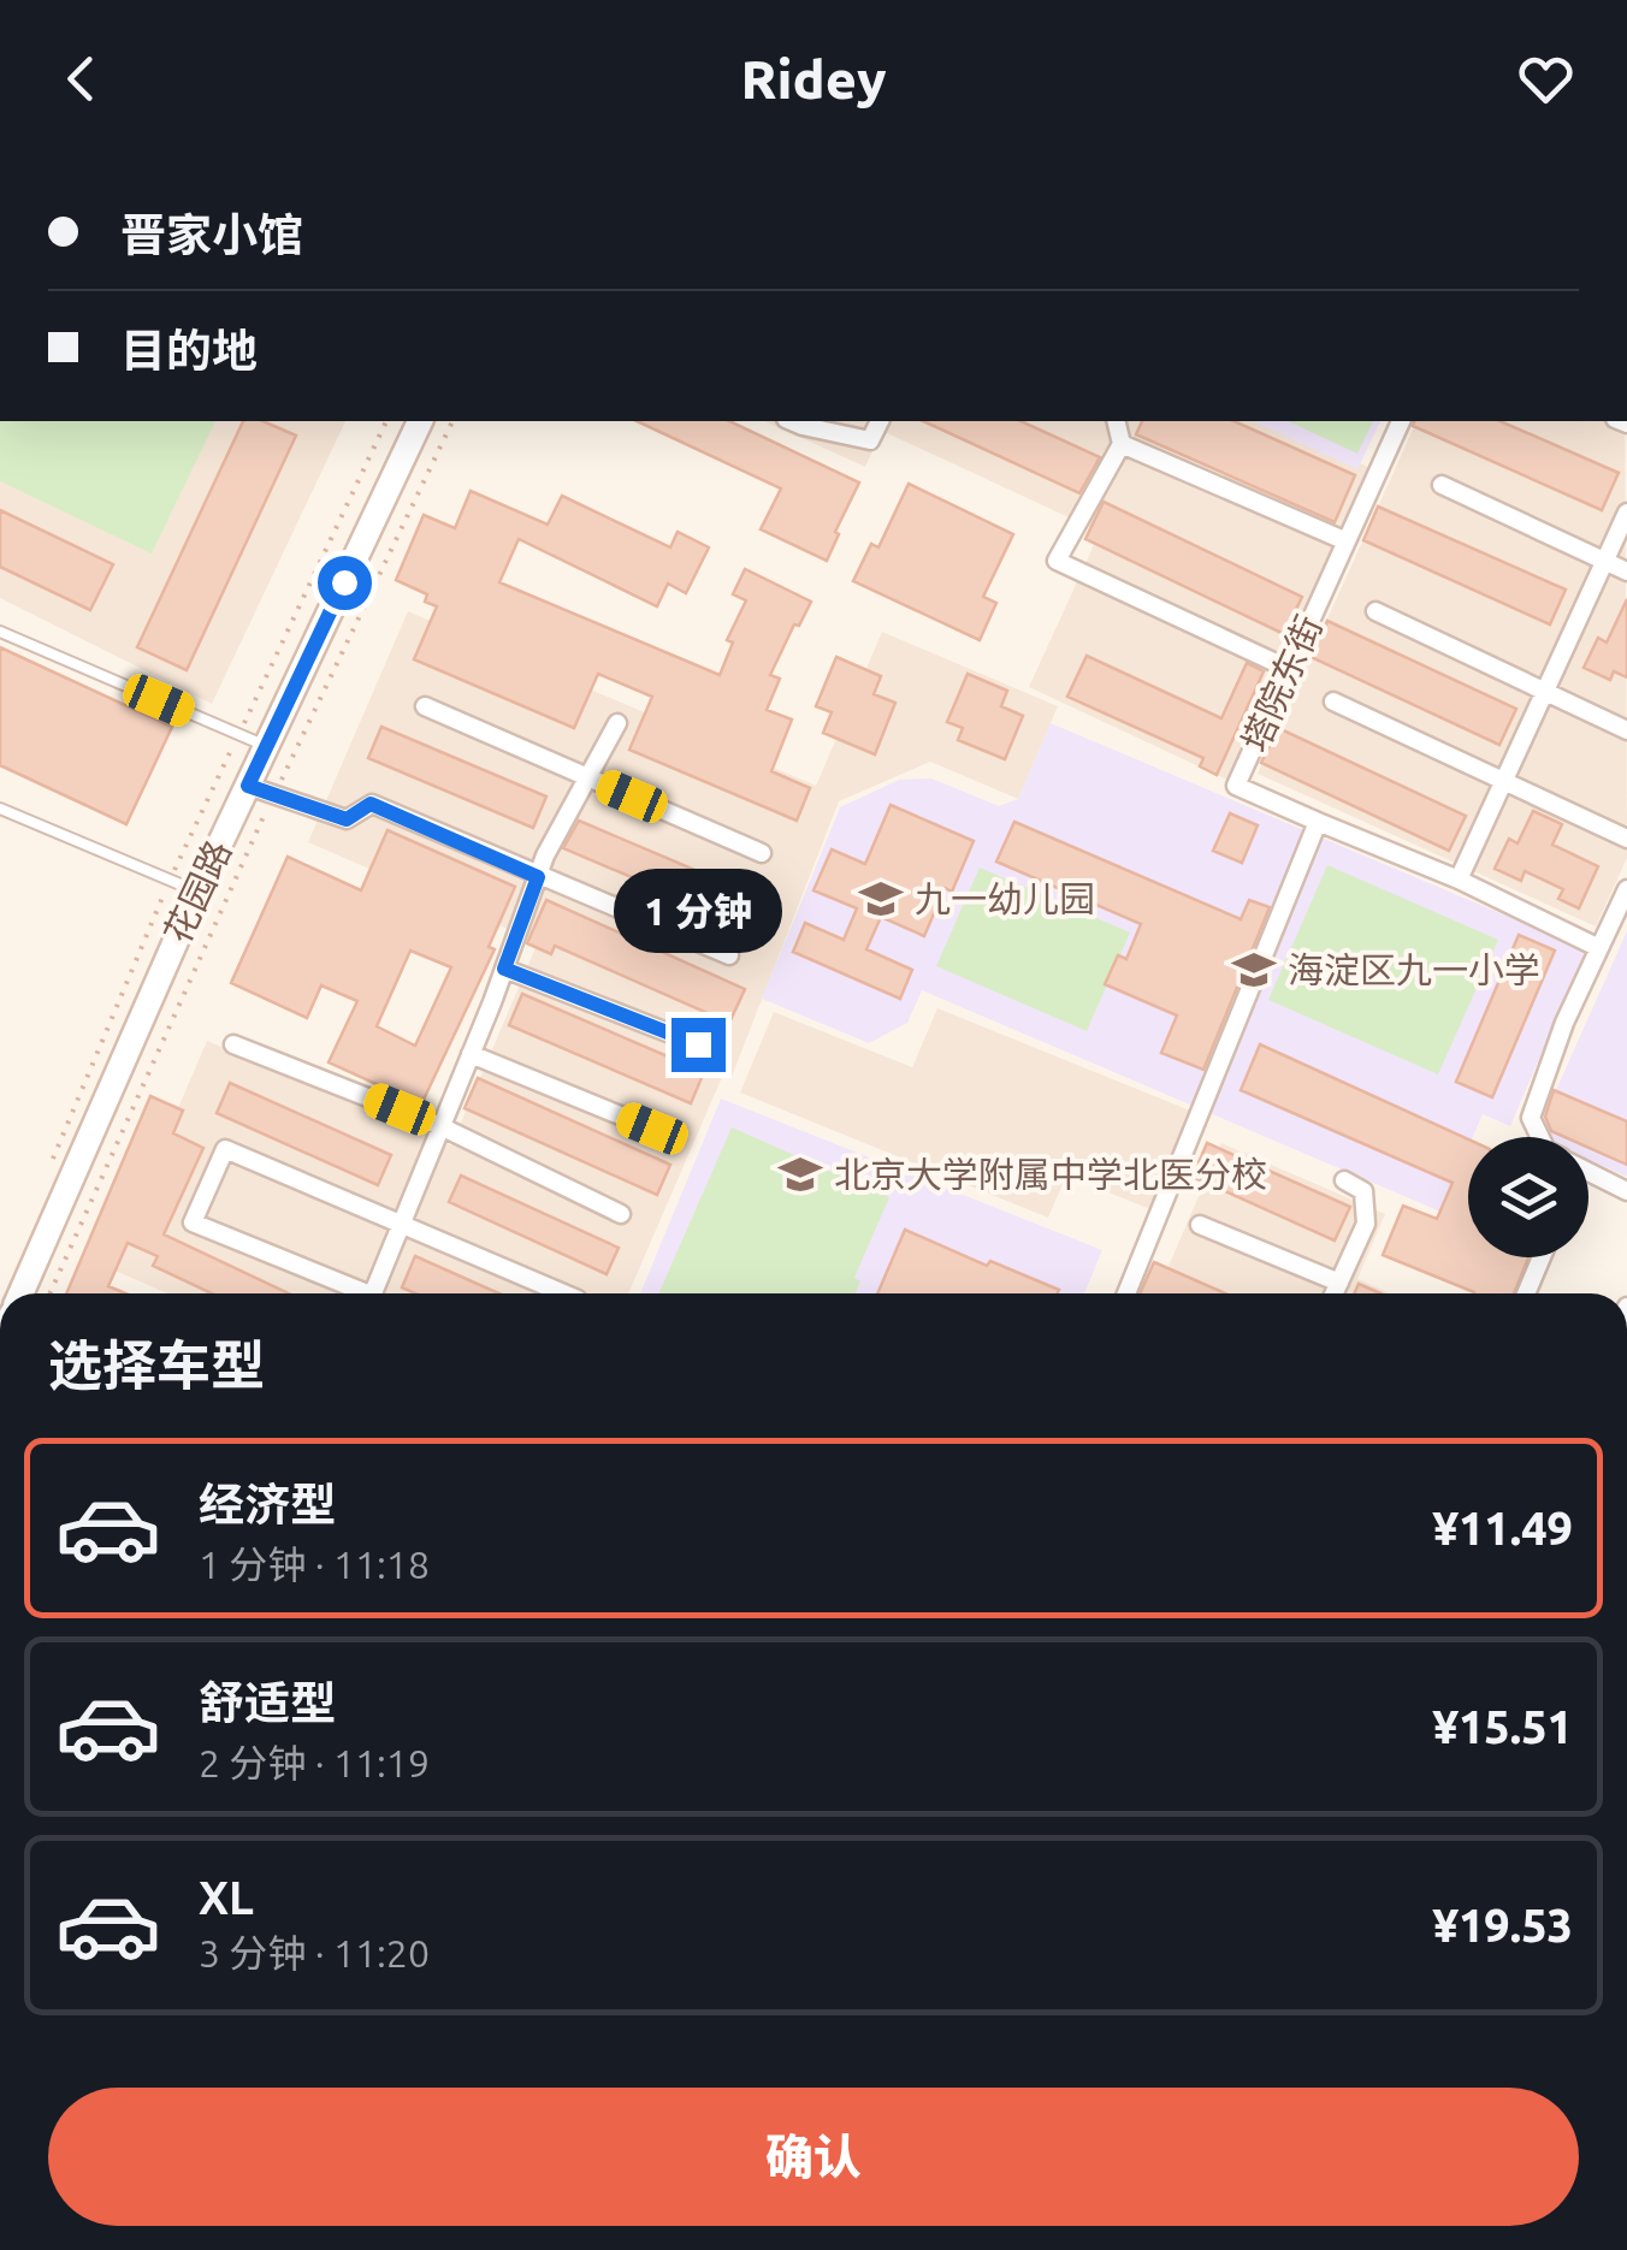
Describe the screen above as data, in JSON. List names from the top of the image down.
{
  "streets": {
    "street": ["塔院东街", "花园路"]
  },
  "places": {
    "school or university": ["九一幼儿园", "海淀区九一小学", "北京大学附属中学北医分校"]
  },
  "page": {
    "header": "Ridey",
    "banner": ["晋家小馆", "目的地"],
    "bubble": "1 分钟",
    "heading": "选择车型",
    "list": [
      {
        "name": "经济型",
        "note": "1 分钟 · 11:18",
        "value": "¥11.49"
      },
      {
        "name": "舒适型",
        "note": "2 分钟 · 11:19",
        "value": "¥15.51"
      },
      {
        "name": "XL",
        "note": "3 分钟 · 11:20",
        "value": "¥19.53"
      }
    ],
    "buttons": "确认"
  }
}
